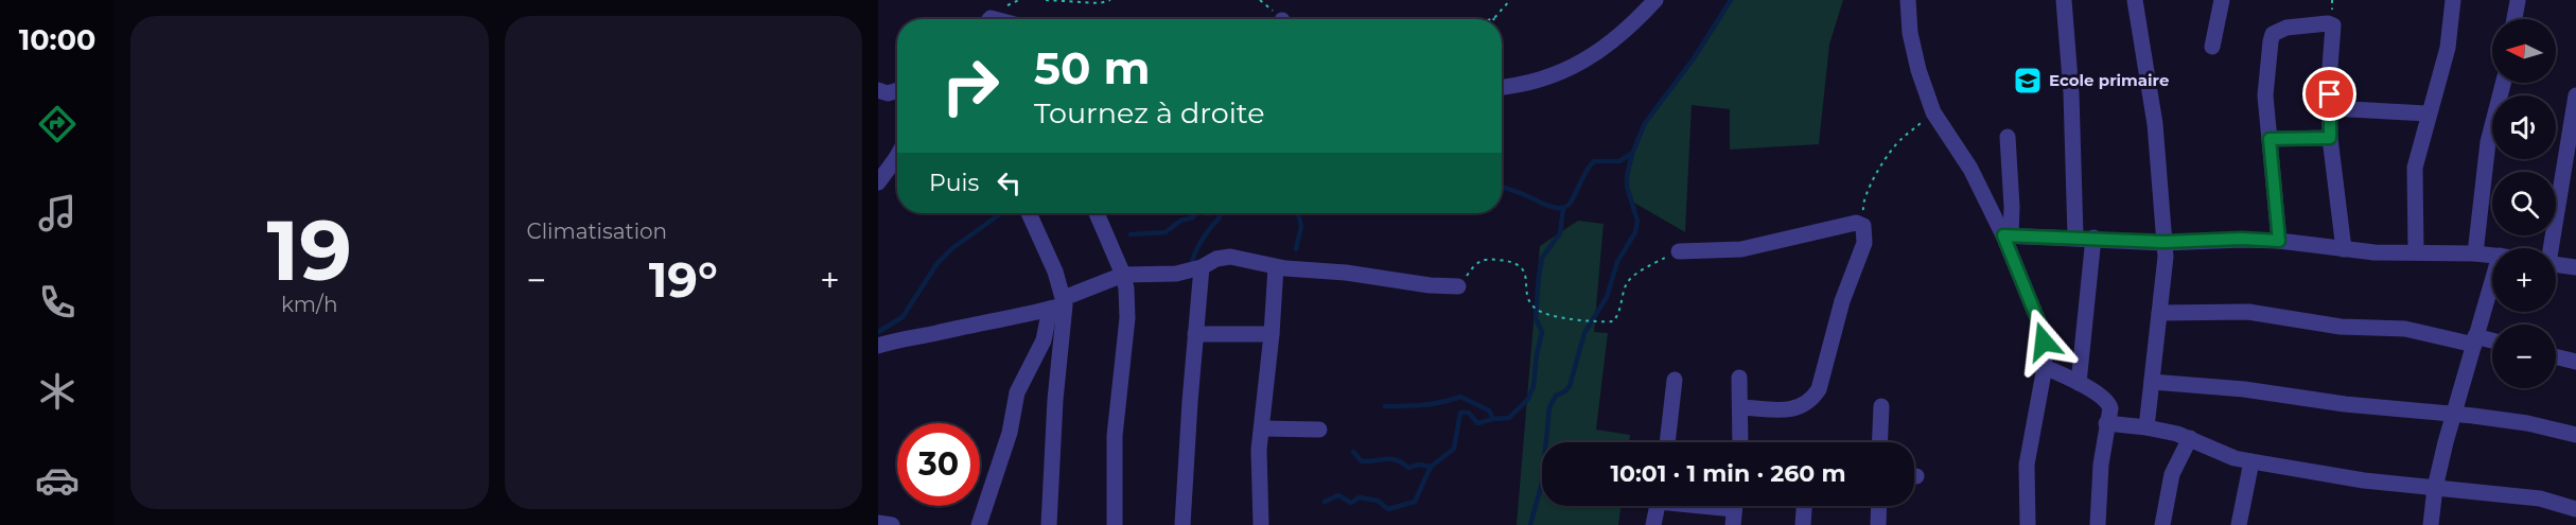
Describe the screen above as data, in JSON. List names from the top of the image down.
{
  "places": {
    "school or university": ["Ecole primaire"]
  },
  "north": "left",
  "page": {
    "tabs": "10:00",
    "tile": [
      ["19", "km/h"],
      "Climatisation"
    ],
    "map_buttons": ["+", "−"],
    "turn": ["50 m", "Tournez à droite"],
    "then": "Puis",
    "heat": ["−", "19°", "+"],
    "limit": "30",
    "trip": "10:01 · 1 min · 260 m"
  }
}
